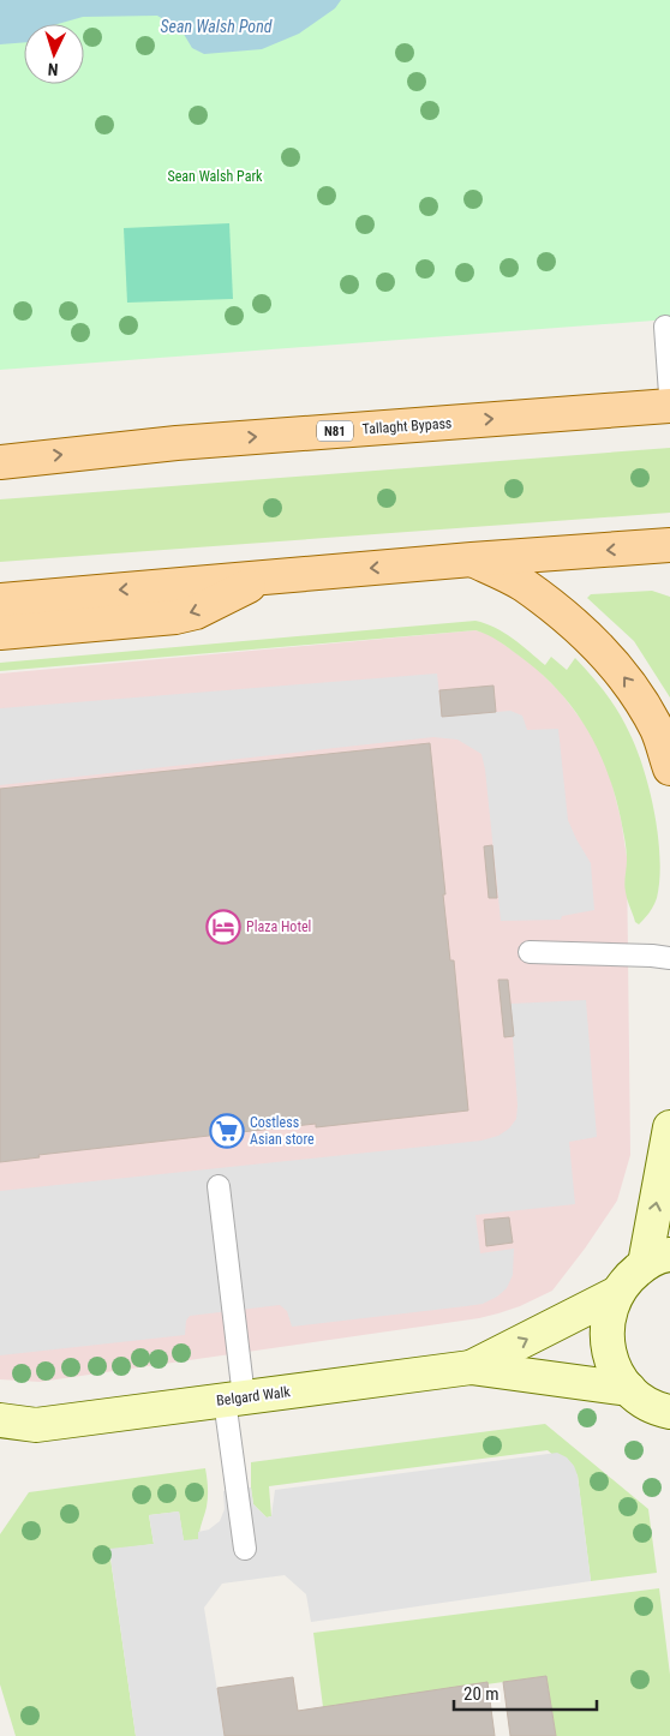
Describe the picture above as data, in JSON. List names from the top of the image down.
{
  "streets": {
    "main road": ["Tallaght Bypass", "N81"],
    "street": ["Belgard Walk"]
  },
  "water": ["Sean Walsh Pond"],
  "parks": ["Sean Walsh Park"],
  "places": {
    "hotel": ["Plaza Hotel"],
    "supermarket": ["Costless Asian store"]
  },
  "scale_bar": "20 m",
  "north": "bottom"
}
